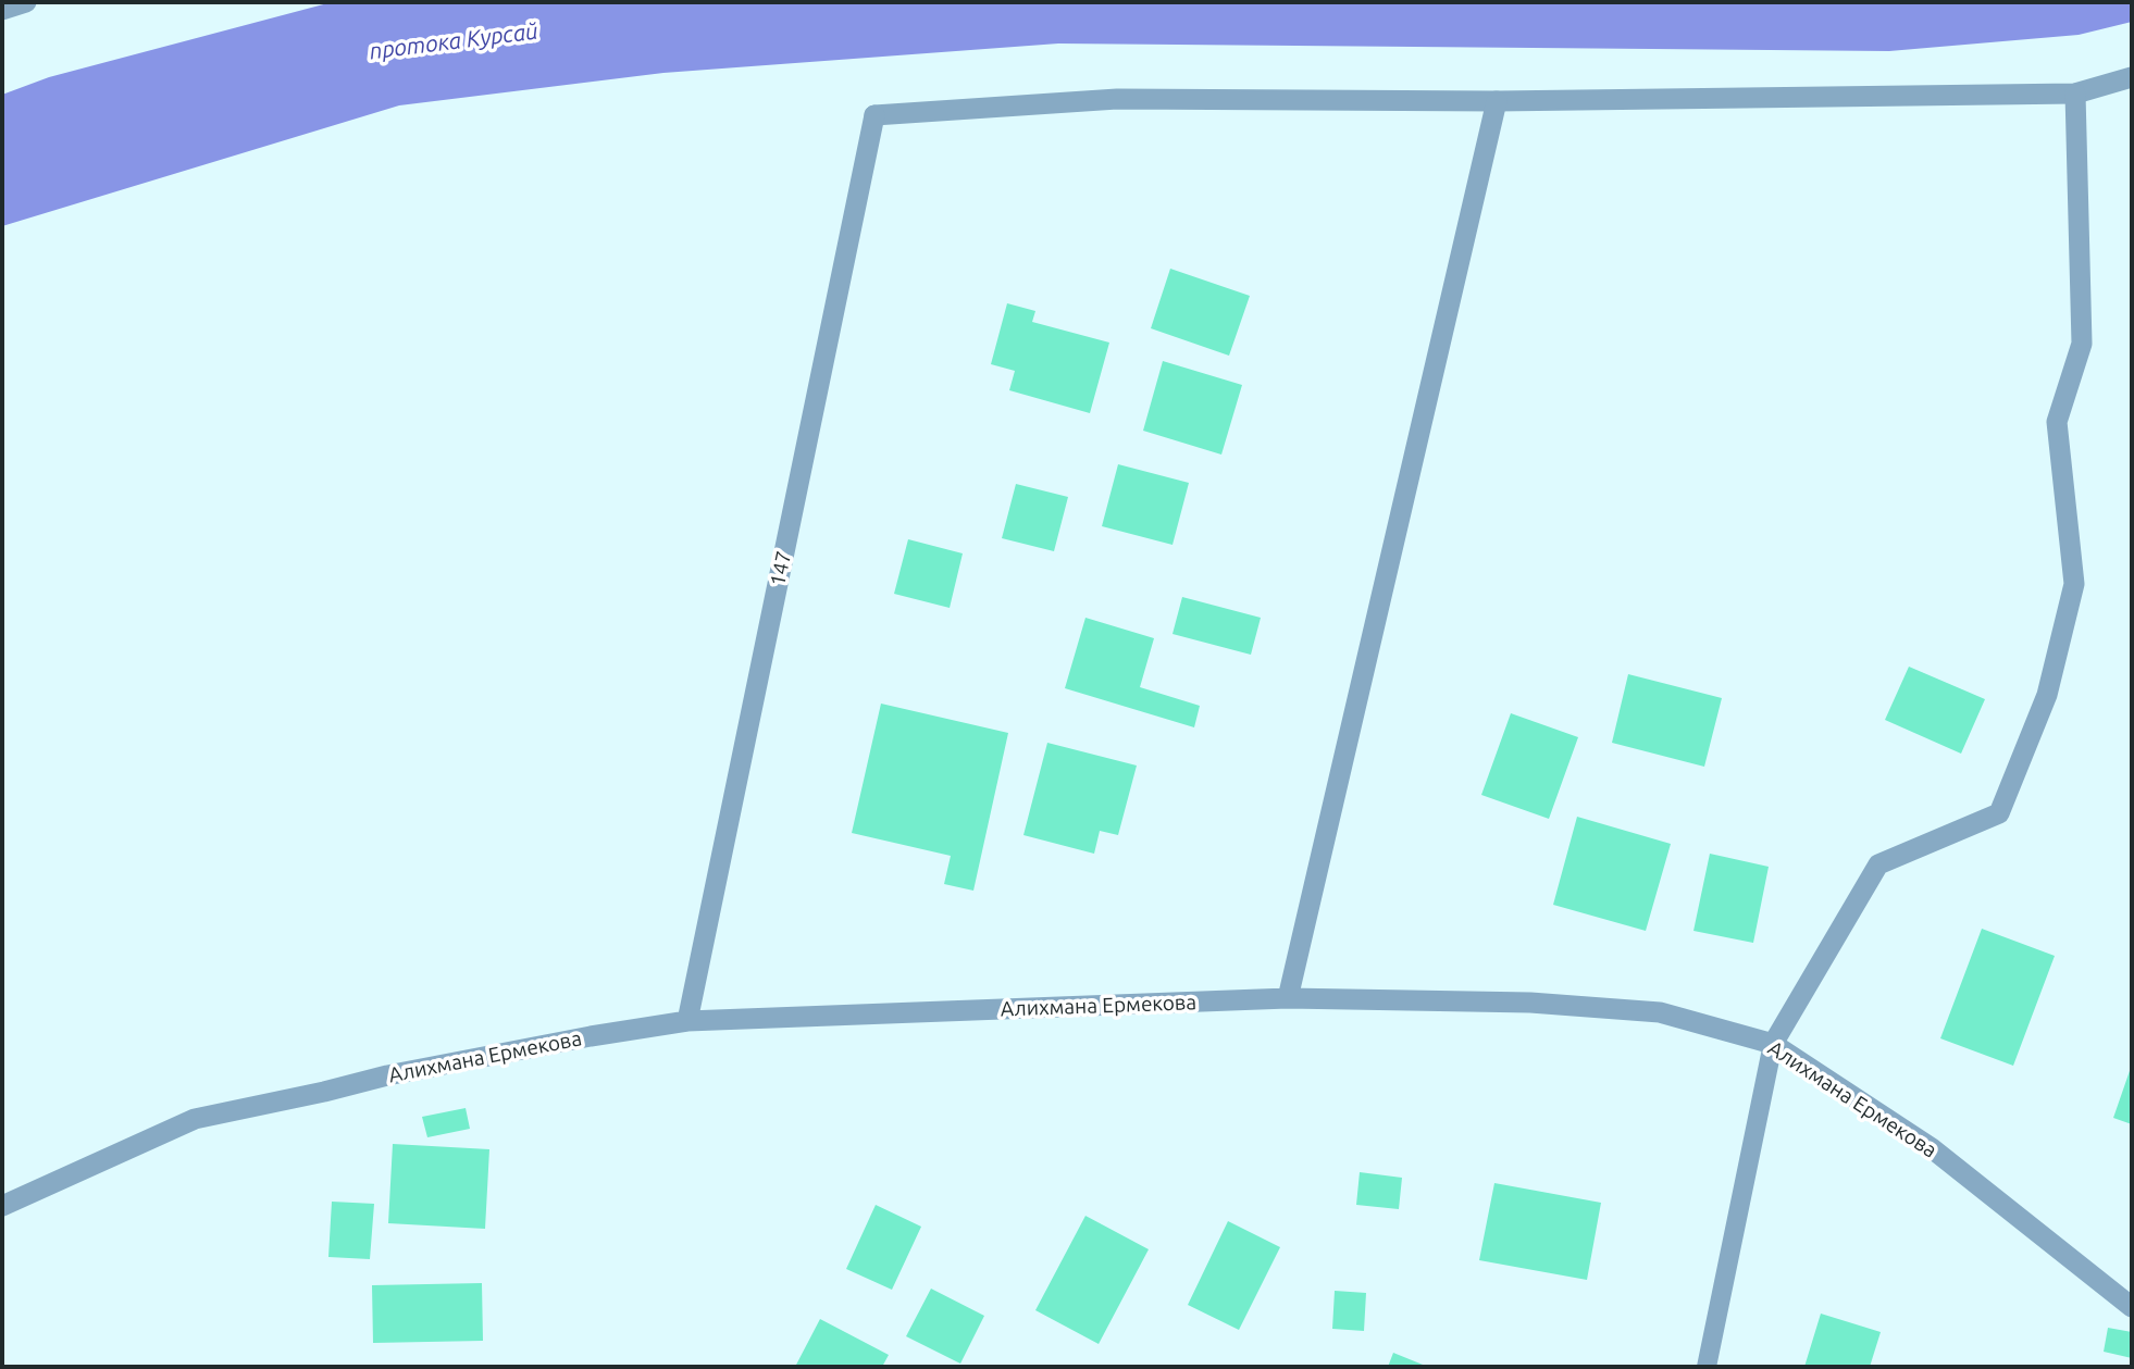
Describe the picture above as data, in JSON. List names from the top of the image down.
{
  "streets": {
    "street": ["147", "Алихмана Ермекова"]
  },
  "crossings": [
    ["147", "Алихмана Ермекова"]
  ],
  "water": ["протока Курсай"]
}
